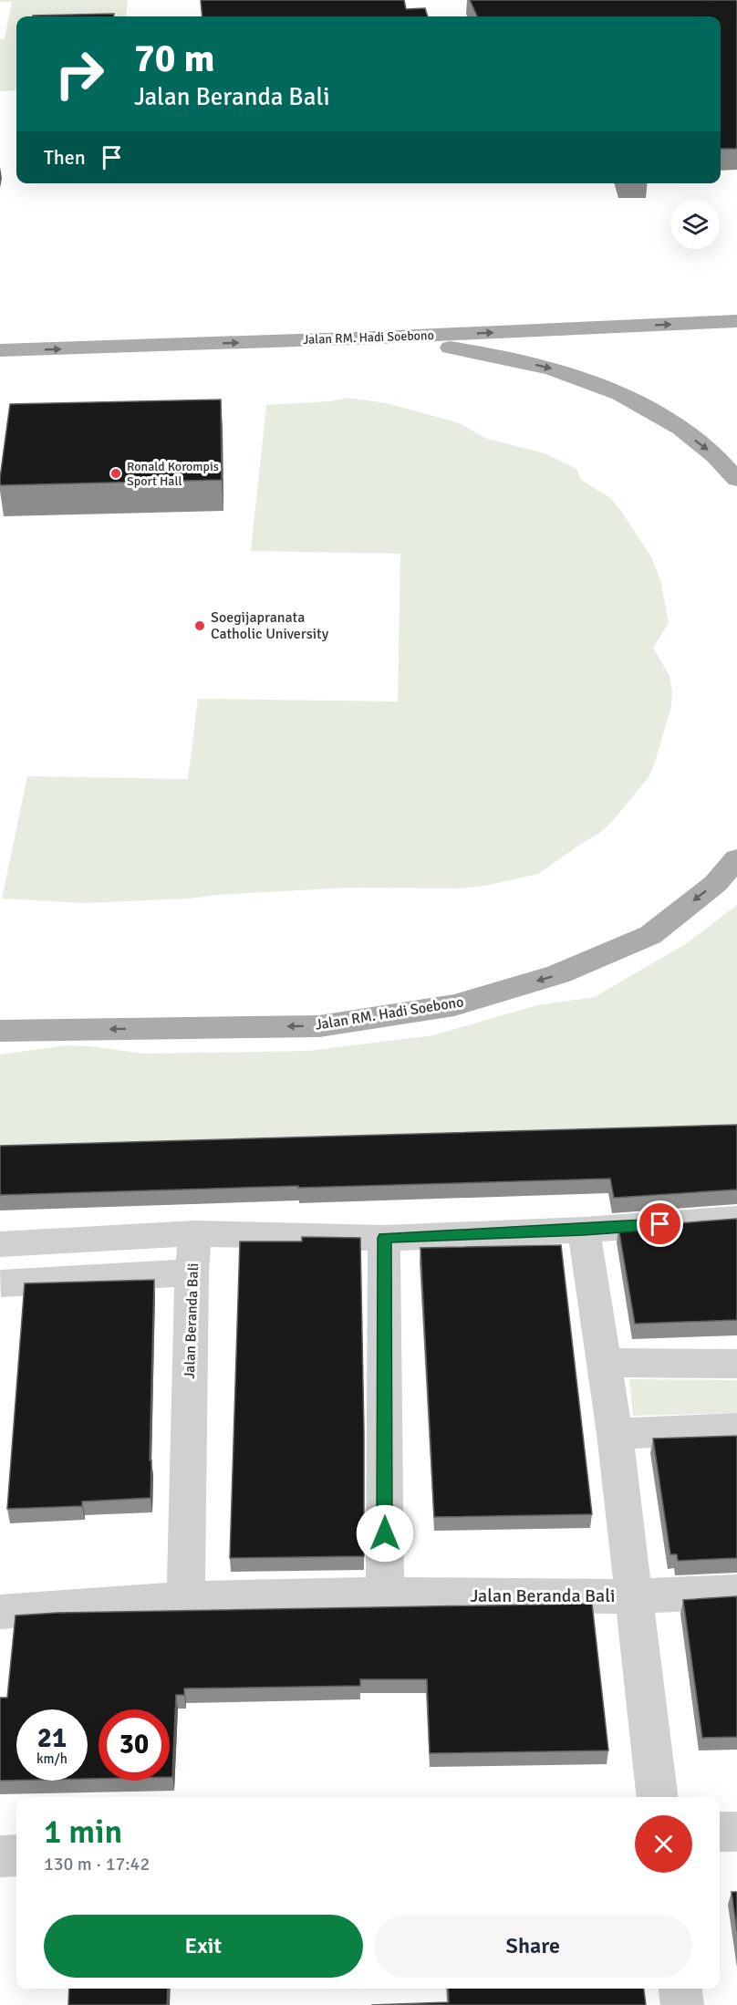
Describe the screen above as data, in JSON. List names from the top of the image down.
{
  "streets": {
    "main road": ["Jalan RM. Hadi Soebono"],
    "street": ["Jalan Beranda Bali"]
  },
  "places": ["Ronald Korompis Sport Hall", "Soegijapranata Catholic University"],
  "page": {
    "turn": ["70 m", "Jalan Beranda Bali"],
    "then": "Then",
    "speed": "21 km/h",
    "limit": "30",
    "heading": ["1 min", "130 m · 17:42"],
    "buttons": ["Exit", "Share"]
  }
}
